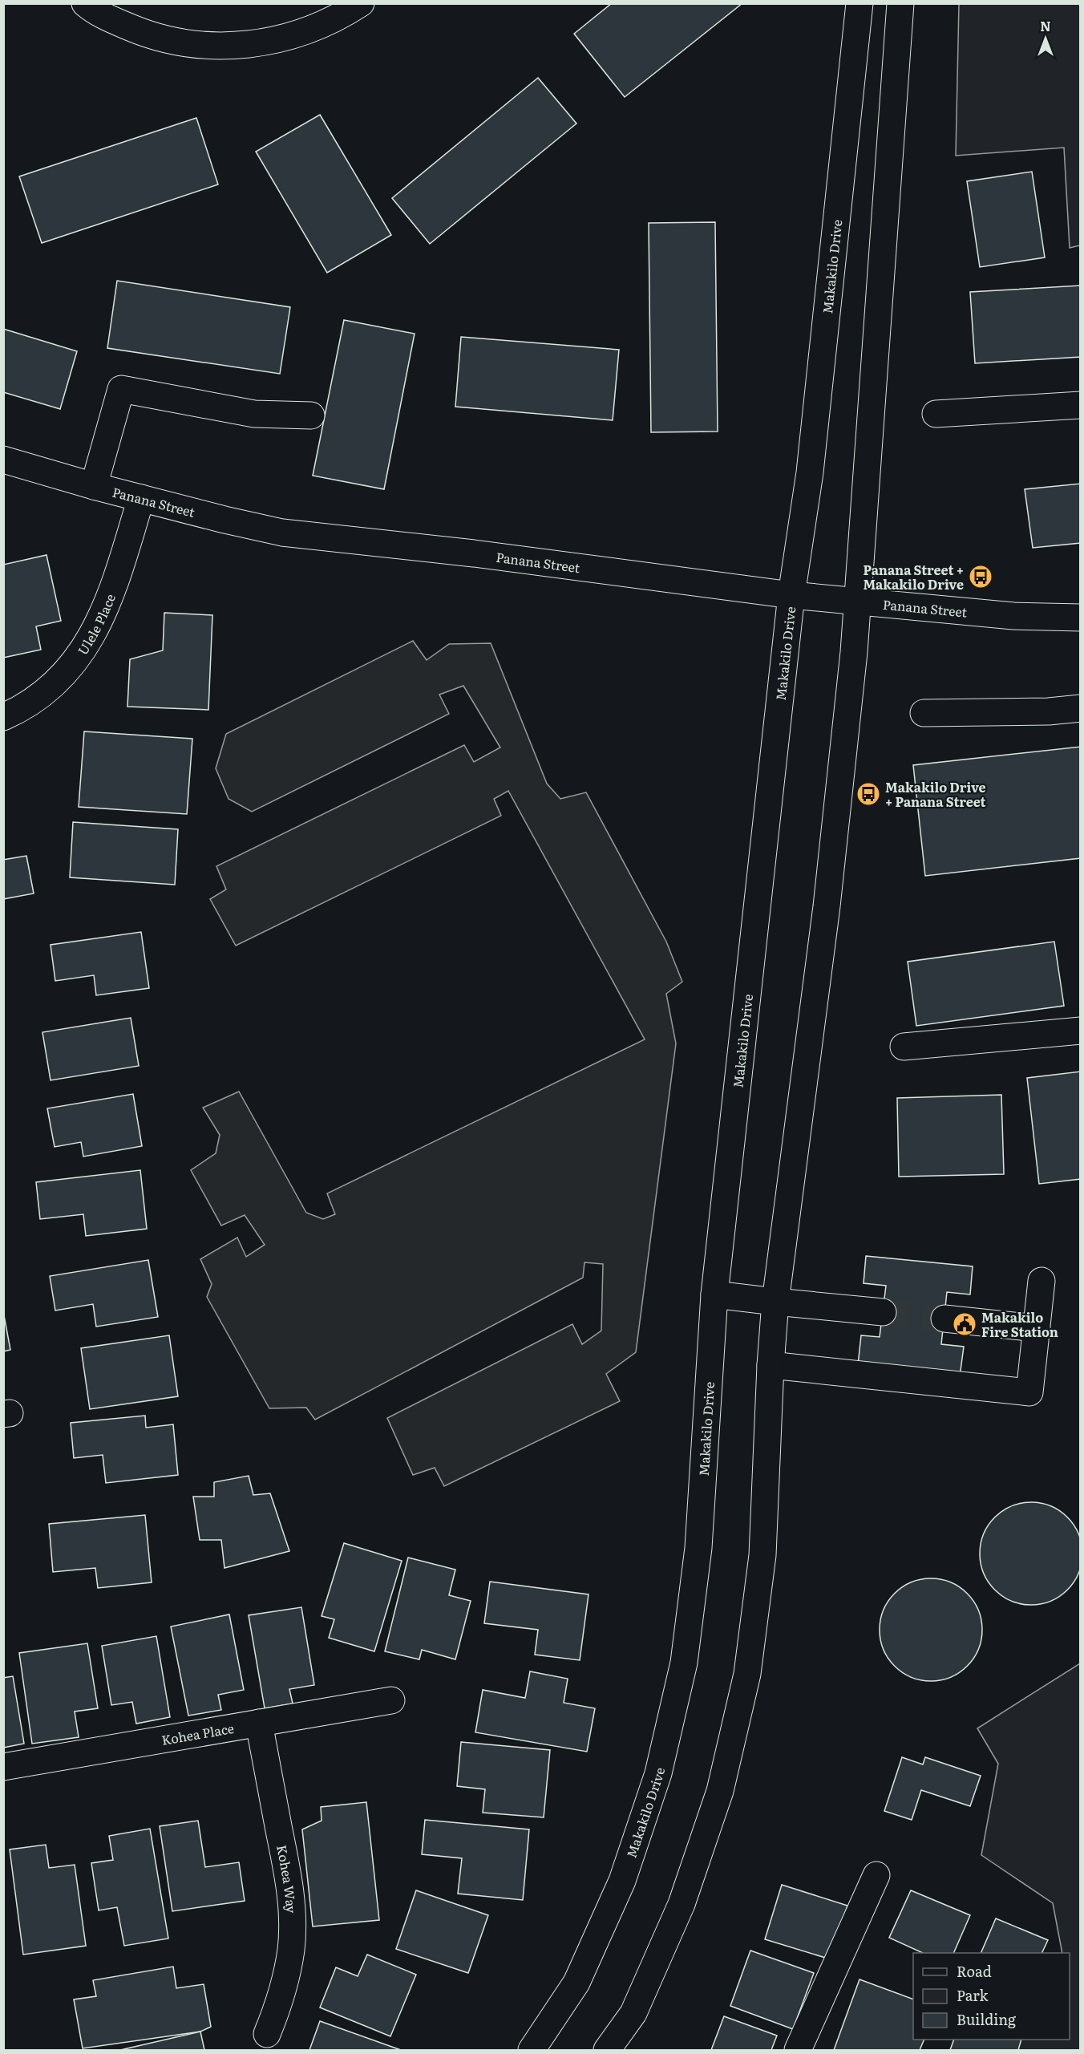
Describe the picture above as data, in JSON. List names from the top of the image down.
{
  "streets": {
    "main road": [
      "Makakilo Drive",
      "Panana Street",
      "Ulele Place",
      "Kohea Place",
      "Kohea Way"
    ]
  },
  "crossings": [
    ["Makakilo Drive", "Panana Street"],
    ["Panana Street", "Ulele Place"],
    ["Kohea Place", "Kohea Way"]
  ],
  "places": {
    "bus stop": ["Panana Street + Makakilo Drive", "Makakilo Drive + Panana Street"],
    "public building": ["Makakilo Fire Station"]
  },
  "legend": ["Road", "Park", "Building"],
  "north": "top"
}
